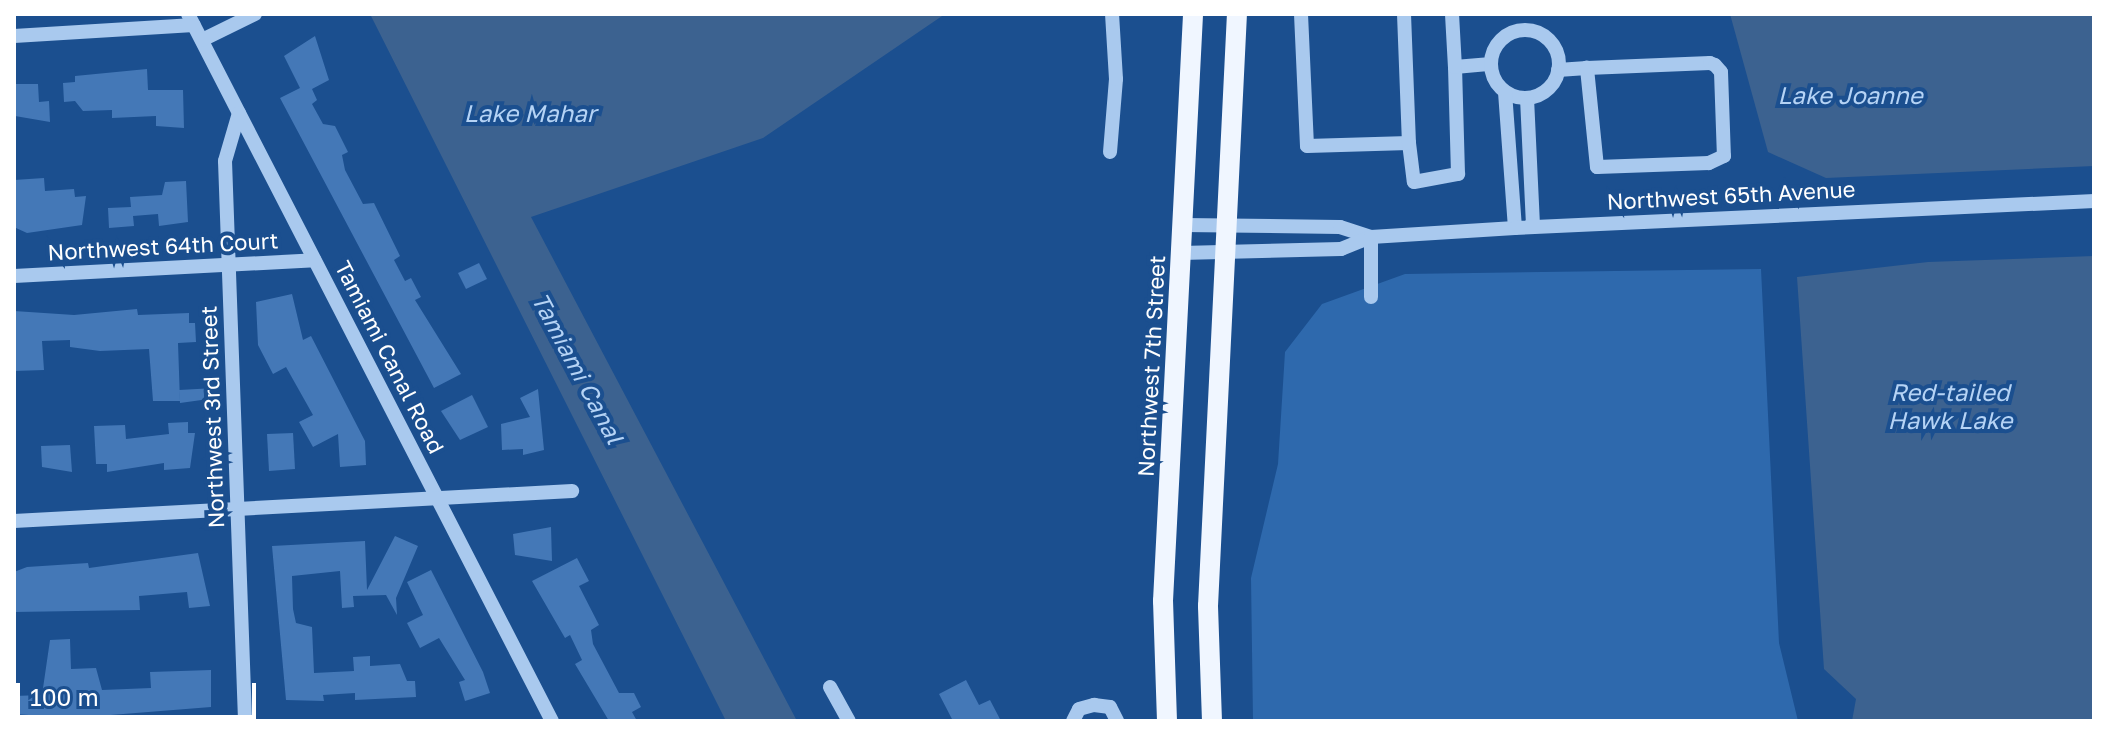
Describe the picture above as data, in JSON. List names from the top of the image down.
{
  "streets": {
    "main road": ["Northwest 7th Street"],
    "street": [
      "Northwest 65th Avenue",
      "Northwest 64th Court",
      "Tamiami Canal Road",
      "Northwest 3rd Street"
    ]
  },
  "crossings": [
    ["Northwest 65th Avenue", "Northwest 7th Street"],
    ["Northwest 64th Court", "Tamiami Canal Road"],
    ["Northwest 64th Court", "Northwest 3rd Street"],
    ["Tamiami Canal Road", "Northwest 3rd Street"]
  ],
  "water": [
    "Lake Joanne",
    "Lake Mahar",
    "Tamiami Canal",
    "Red-tailed Hawk Lake"
  ],
  "scale_bar": "100 m"
}
